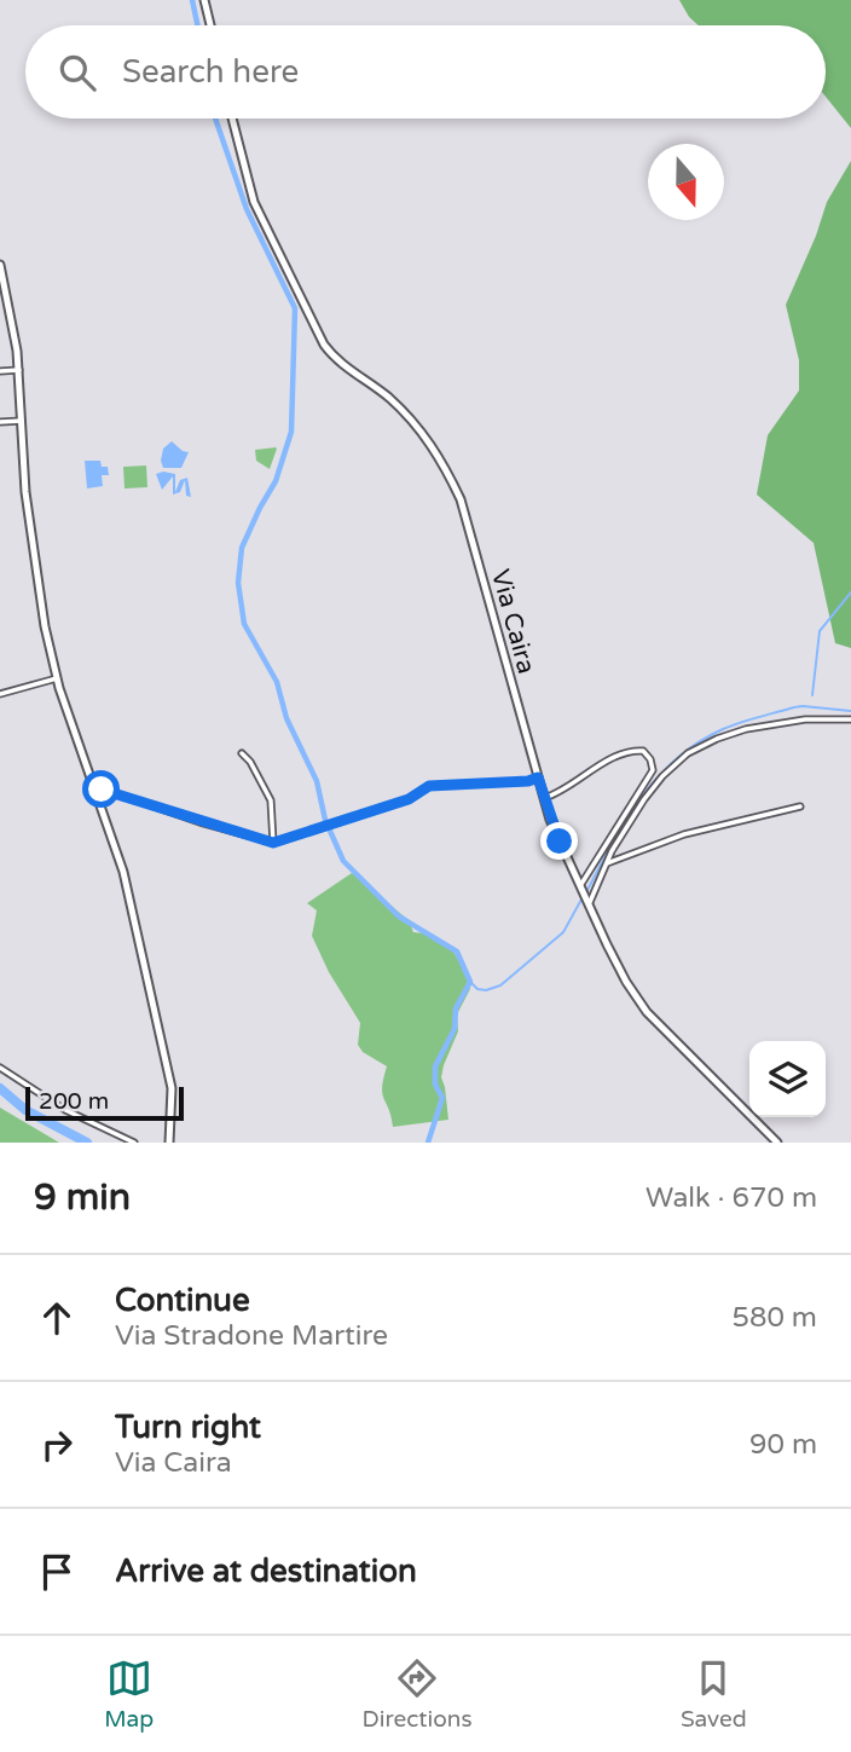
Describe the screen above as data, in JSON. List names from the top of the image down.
{
  "streets": {
    "street": ["Via Caira"]
  },
  "scale_bar": "200 m",
  "north": "bottom",
  "page": {
    "search": "Search here",
    "scale": "200 m",
    "heading": ["9 min", "Walk · 670 m"],
    "list": [
      ["Continue", "Via Stradone Martire", "580 m"],
      ["Turn right", "Via Caira", "90 m"],
      "Arrive at destination"
    ],
    "nav": ["Map", "Directions", "Saved"]
  }
}
